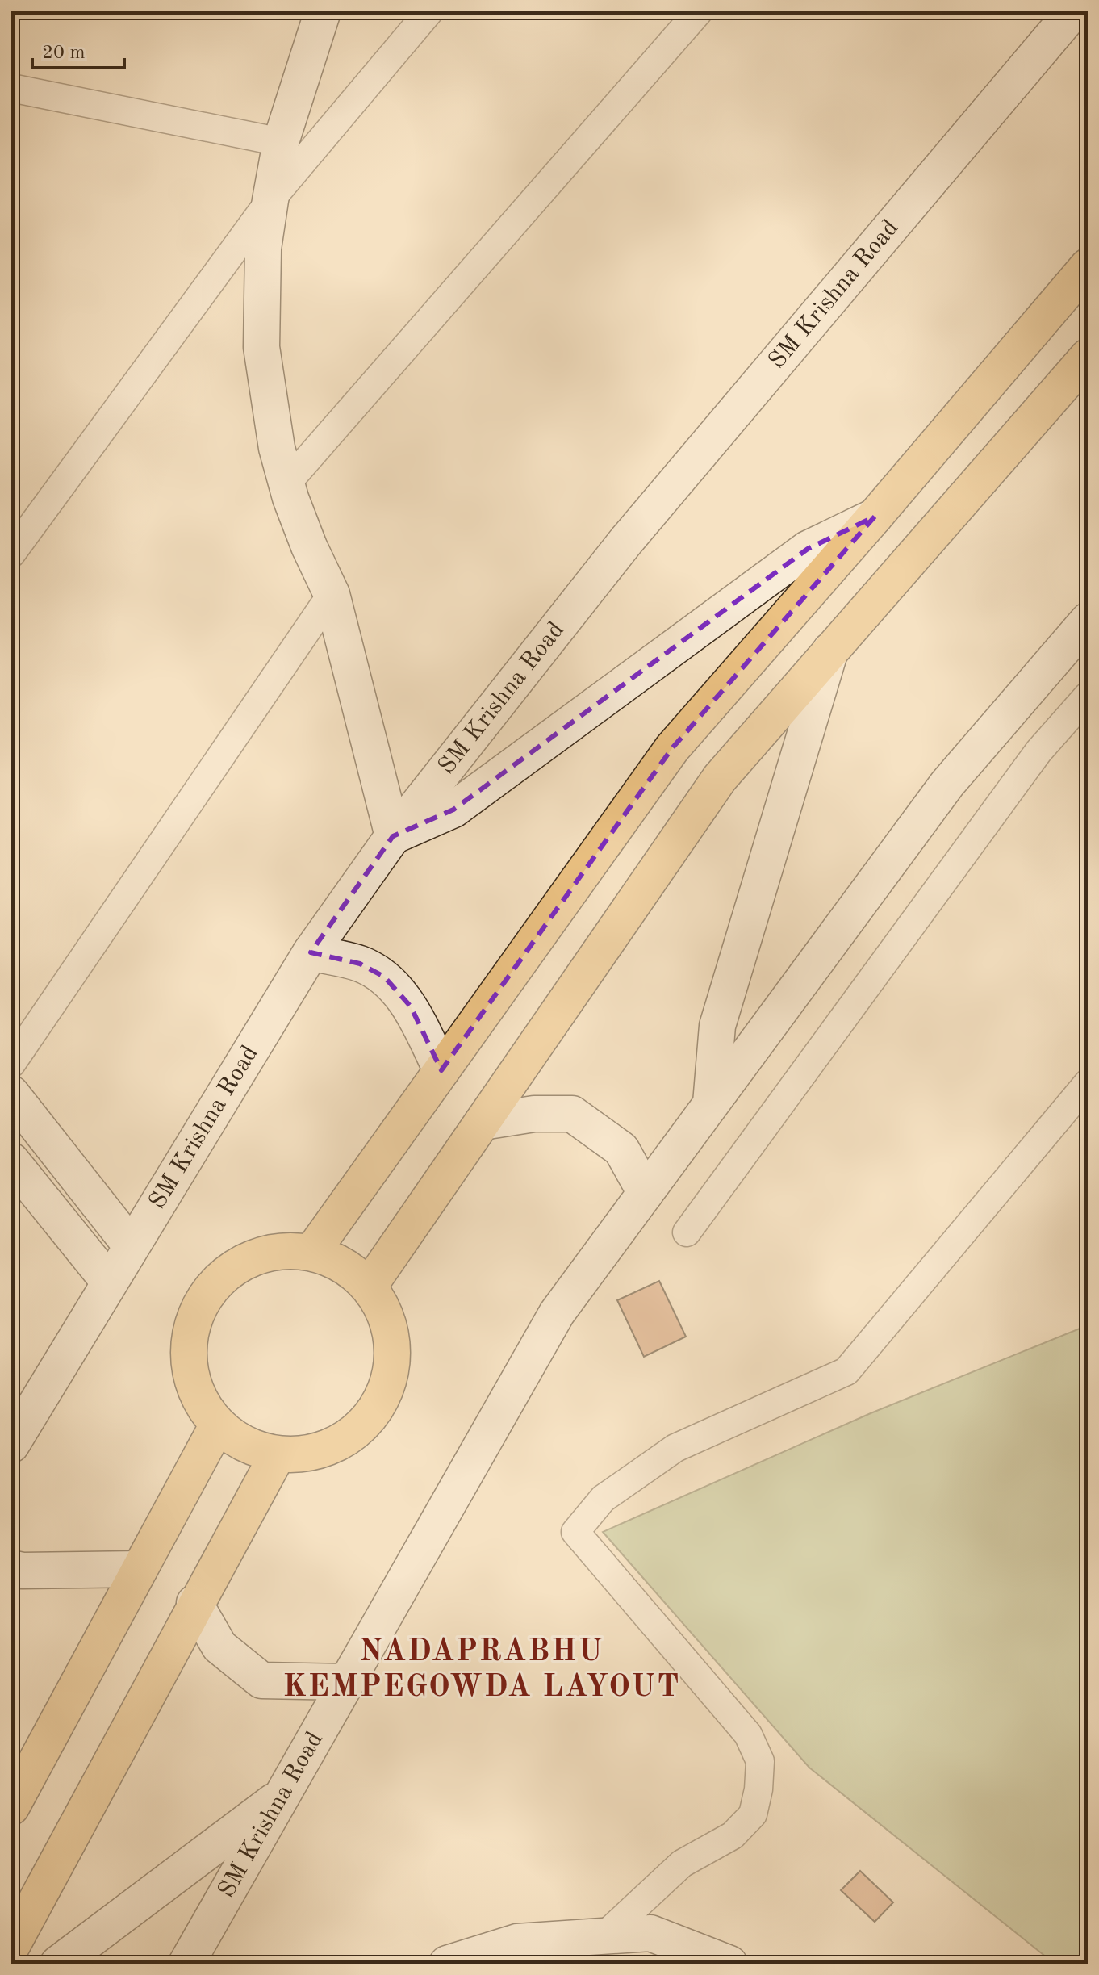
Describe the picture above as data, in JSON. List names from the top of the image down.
{
  "streets": {
    "street": ["SM Krishna Road"]
  },
  "districts": ["NADAPRABHU KEMPEGOWDA LAYOUT"],
  "scale_bar": "20 m"
}
